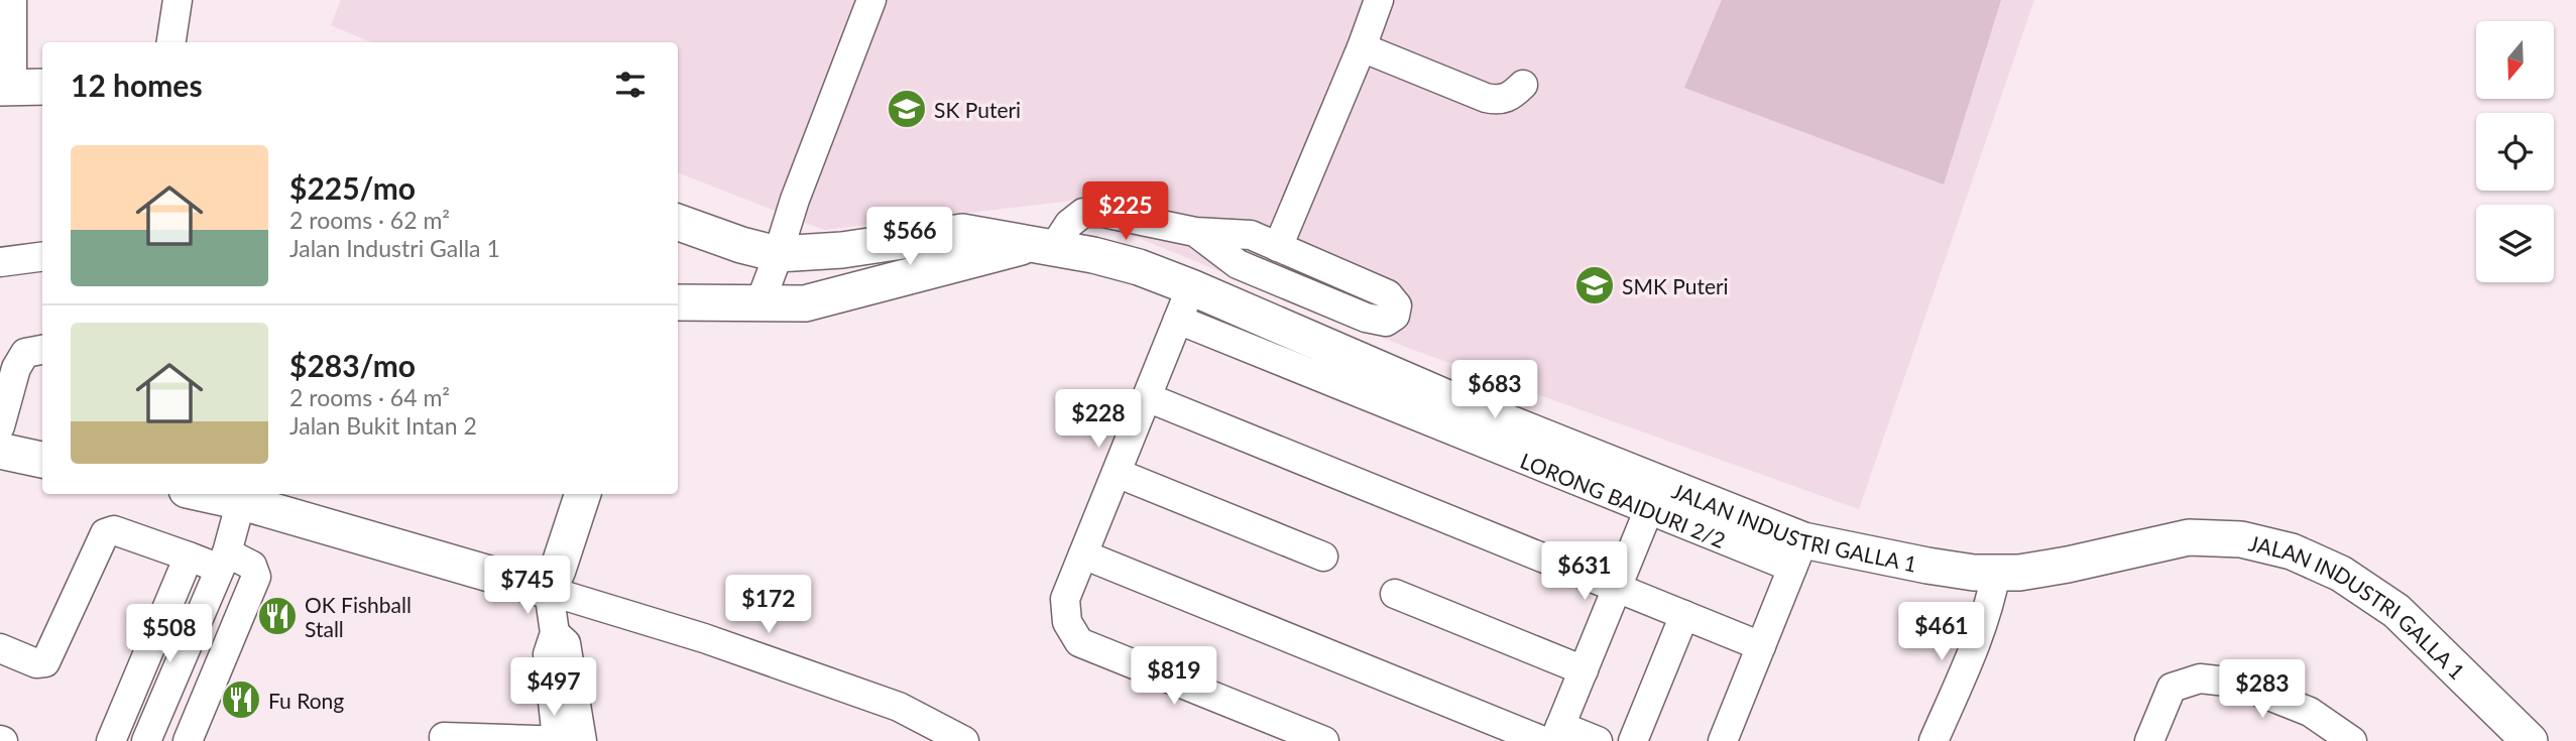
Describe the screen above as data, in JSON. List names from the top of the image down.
{
  "streets": {
    "main road": ["JALAN INDUSTRI GALLA 1"],
    "street": ["LORONG BAIDURI 2/2"]
  },
  "crossings": [
    ["LORONG BAIDURI 2/2", "JALAN INDUSTRI GALLA 1"]
  ],
  "places": {
    "school or university": ["SK Puteri", "SMK Puteri"],
    "restaurant": ["OK Fishball Stall", "Fu Rong"]
  },
  "north": "bottom",
  "page": {
    "heading": "12 homes",
    "list": [
      {
        "name": "$225/mo",
        "note": "2 rooms · 62 m² · Jalan Industri Galla 1"
      },
      {
        "name": "$283/mo",
        "note": "2 rooms · 64 m² · Jalan Bukit Intan 2"
      }
    ],
    "price": [
      "$225",
      "$566",
      "$683",
      "$228",
      "$631",
      "$745",
      "$172",
      "$461",
      "$508",
      "$819",
      "$497",
      "$283"
    ]
  }
}
